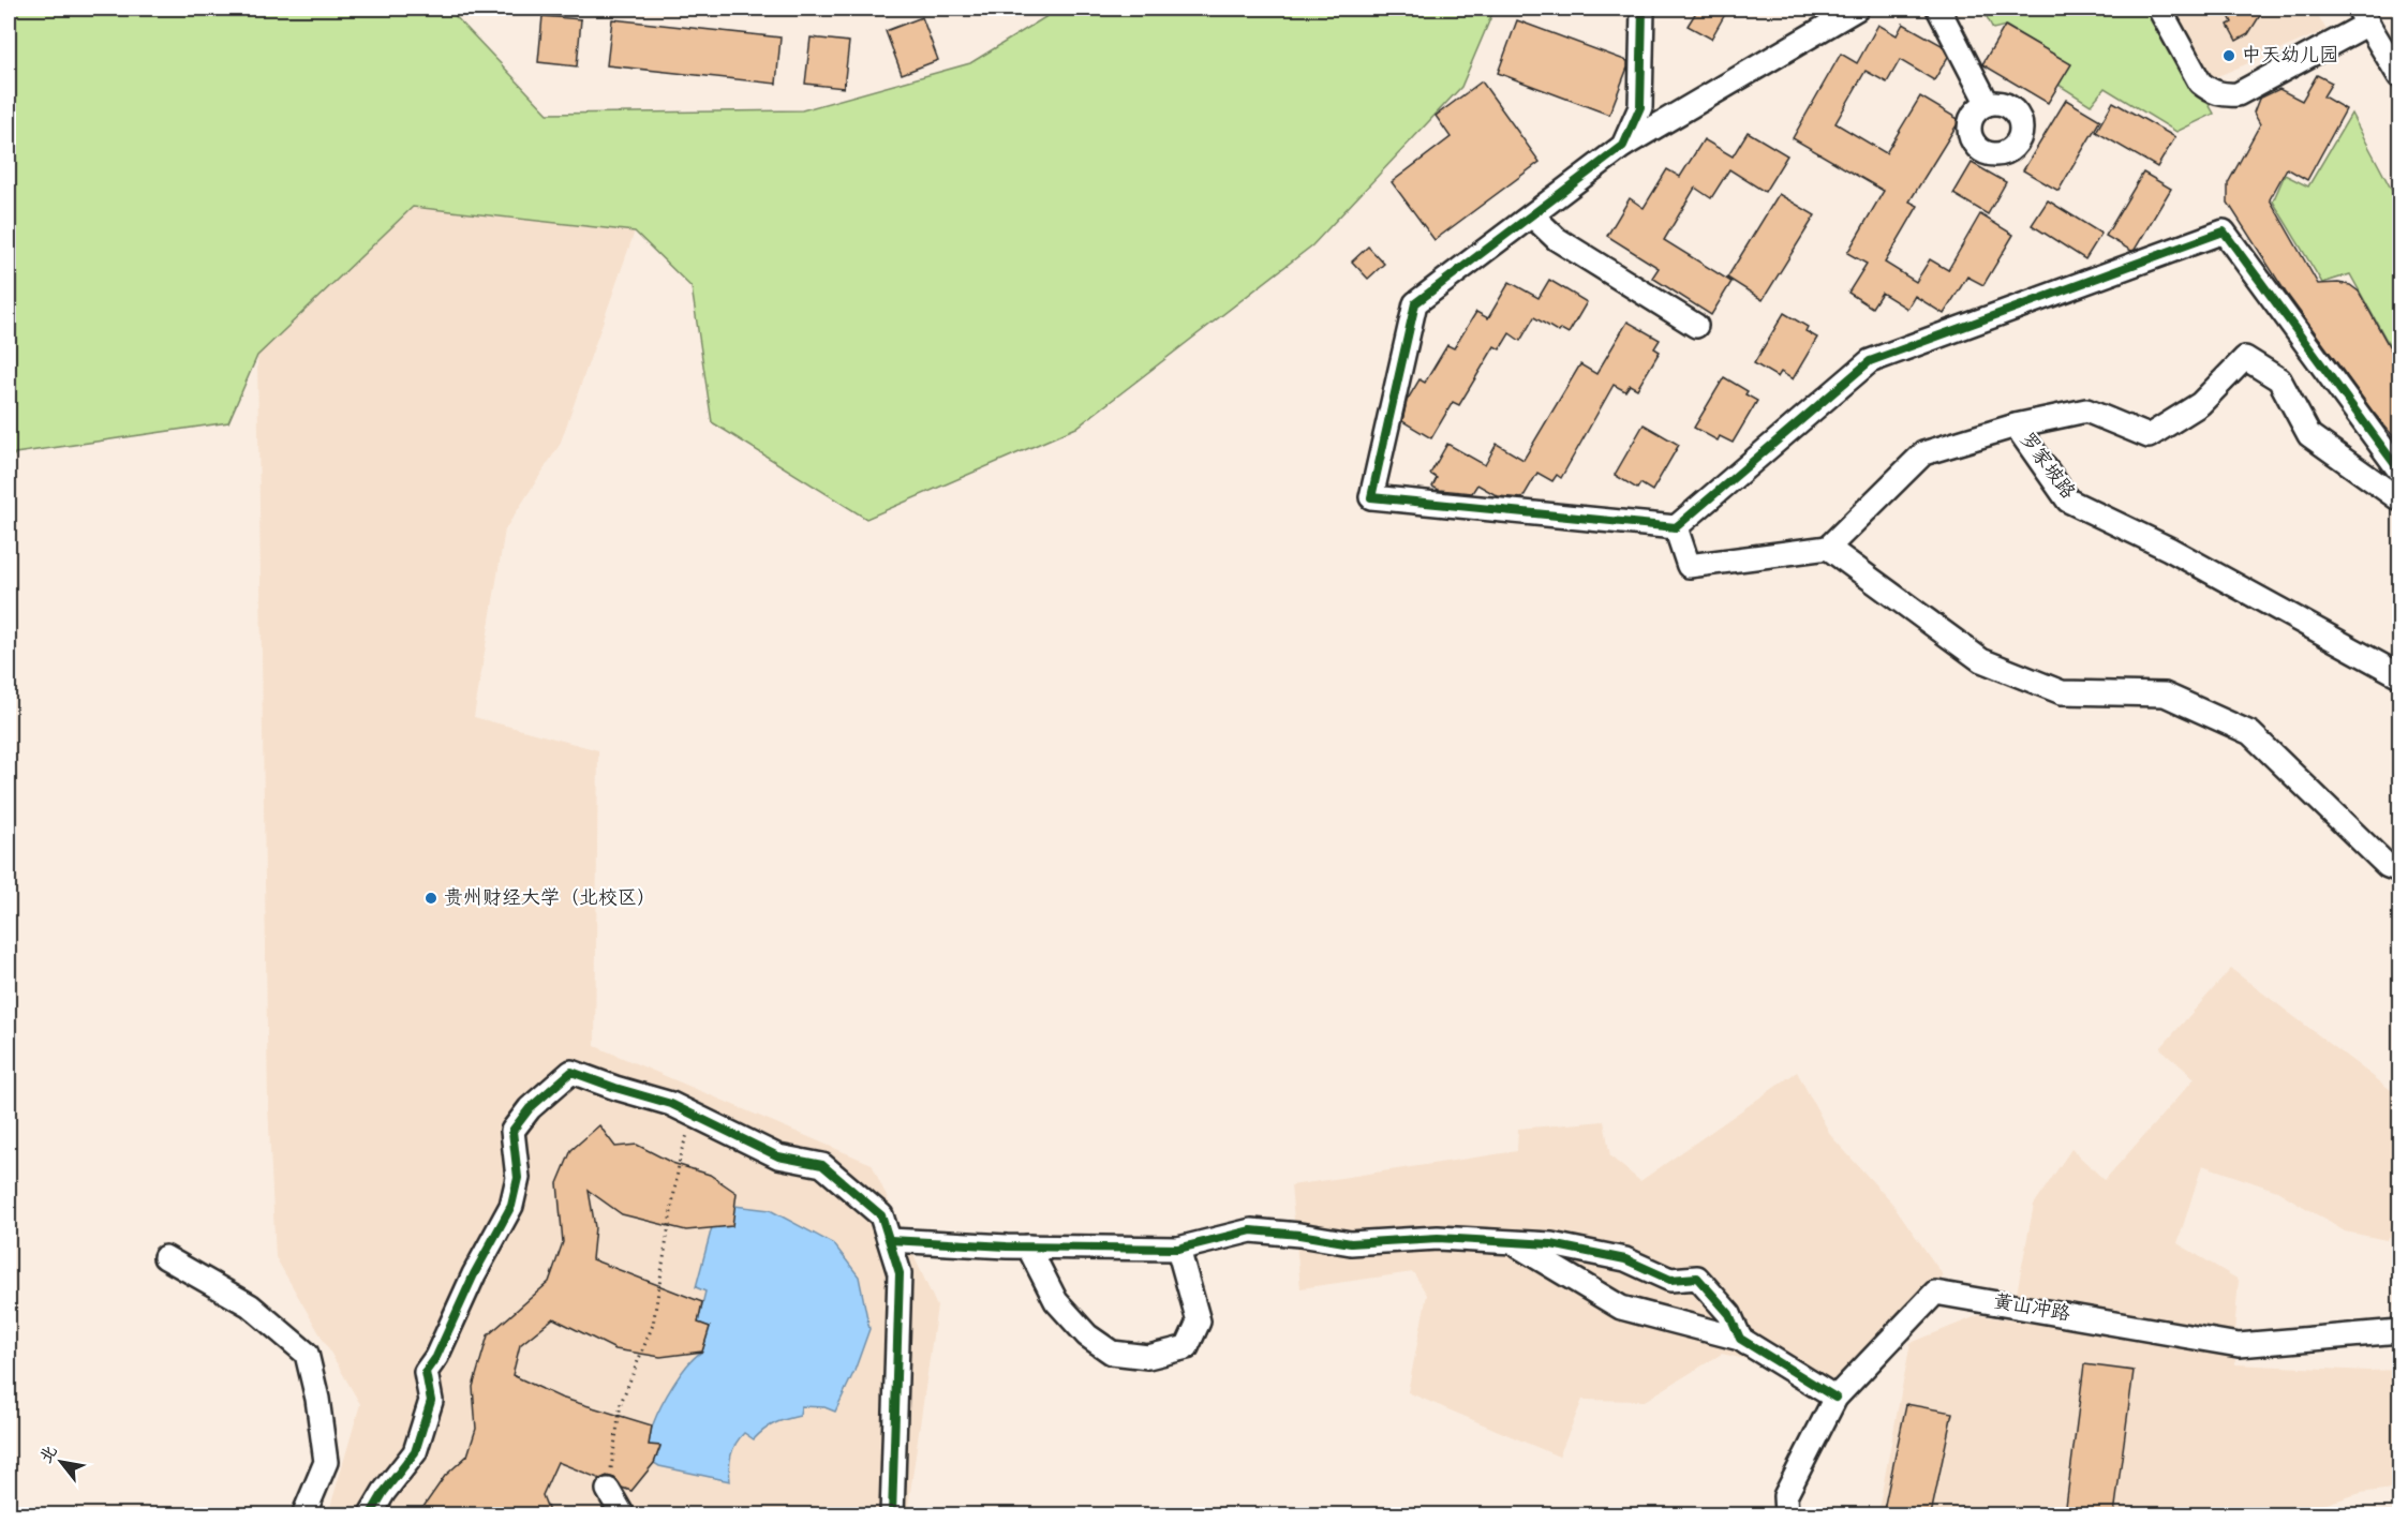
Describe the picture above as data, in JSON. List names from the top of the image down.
{
  "streets": {
    "street": ["罗家坡路", "黄山冲路"]
  },
  "places": ["中天幼儿园", "贵州财经大学（北校区）"],
  "north": "top left"
}
